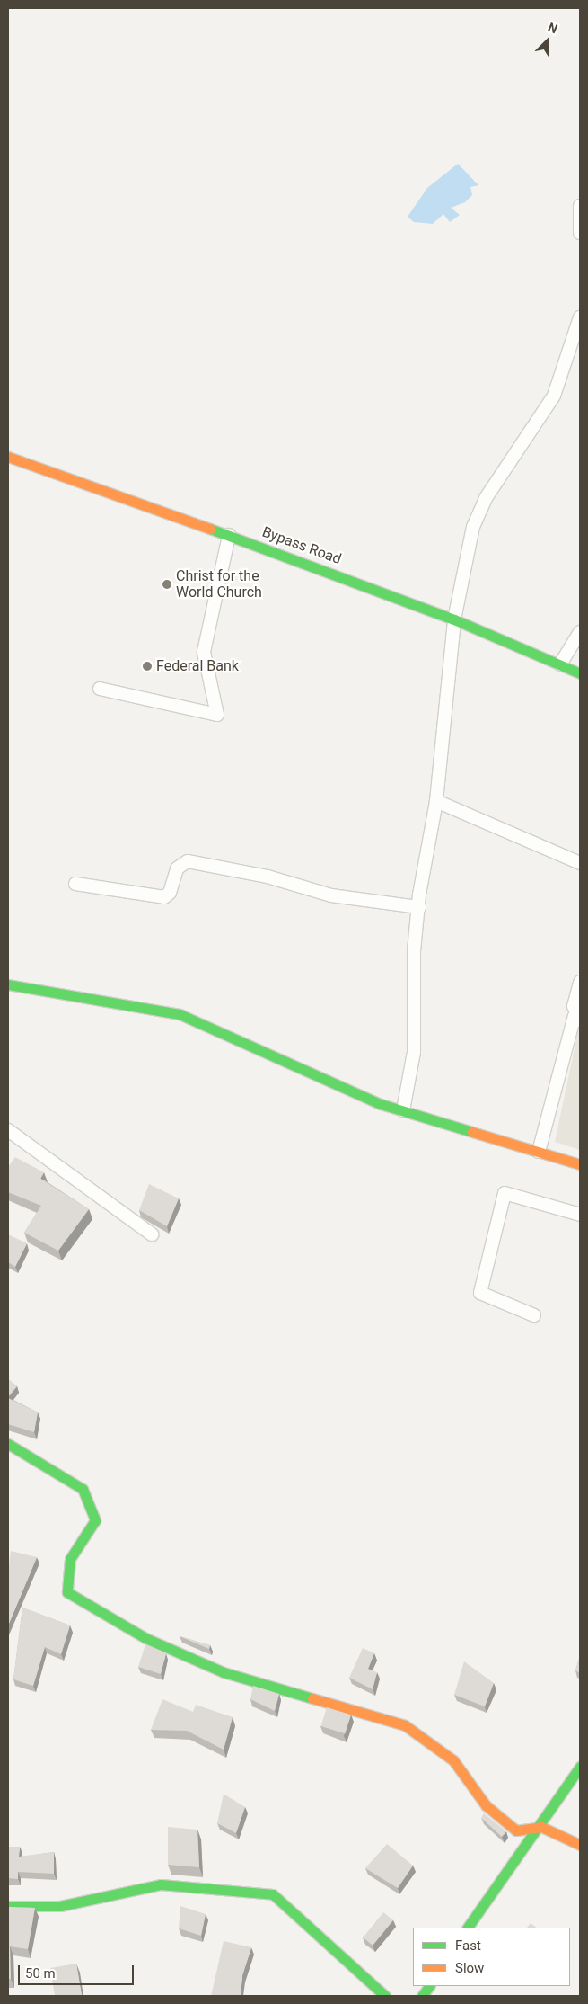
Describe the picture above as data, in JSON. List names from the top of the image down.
{
  "streets": {
    "street": ["Bypass Road"]
  },
  "places": ["Christ for the World Church", "Federal Bank"],
  "legend": ["Fast", "Slow"],
  "scale_bar": "50 m",
  "north": "top right"
}
